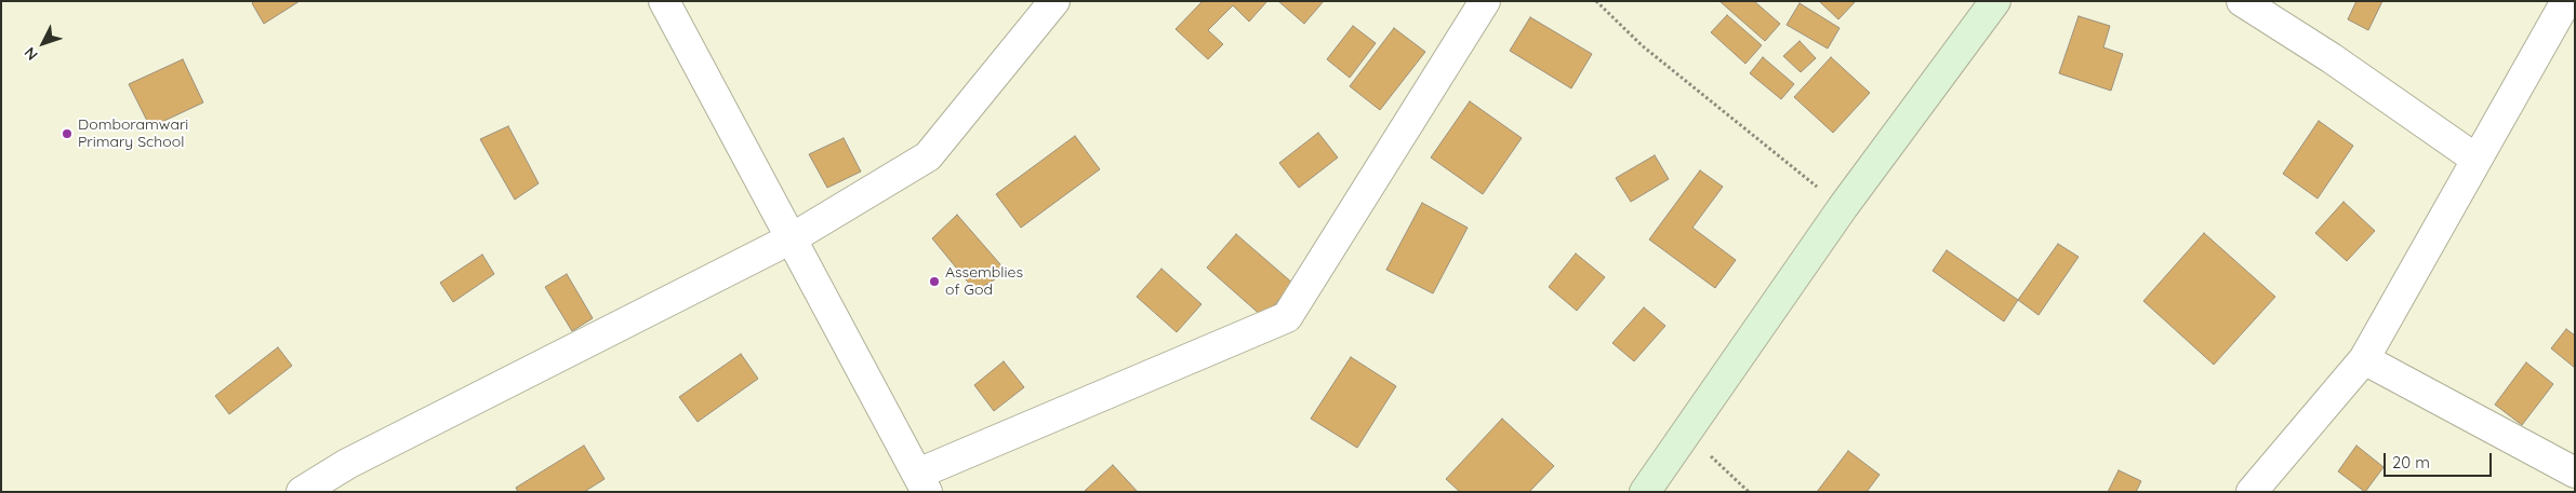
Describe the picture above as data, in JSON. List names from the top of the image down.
{
  "places": ["Domboramwari Primary School", "Assemblies of God"],
  "scale_bar": "20 m",
  "north": "bottom left"
}
